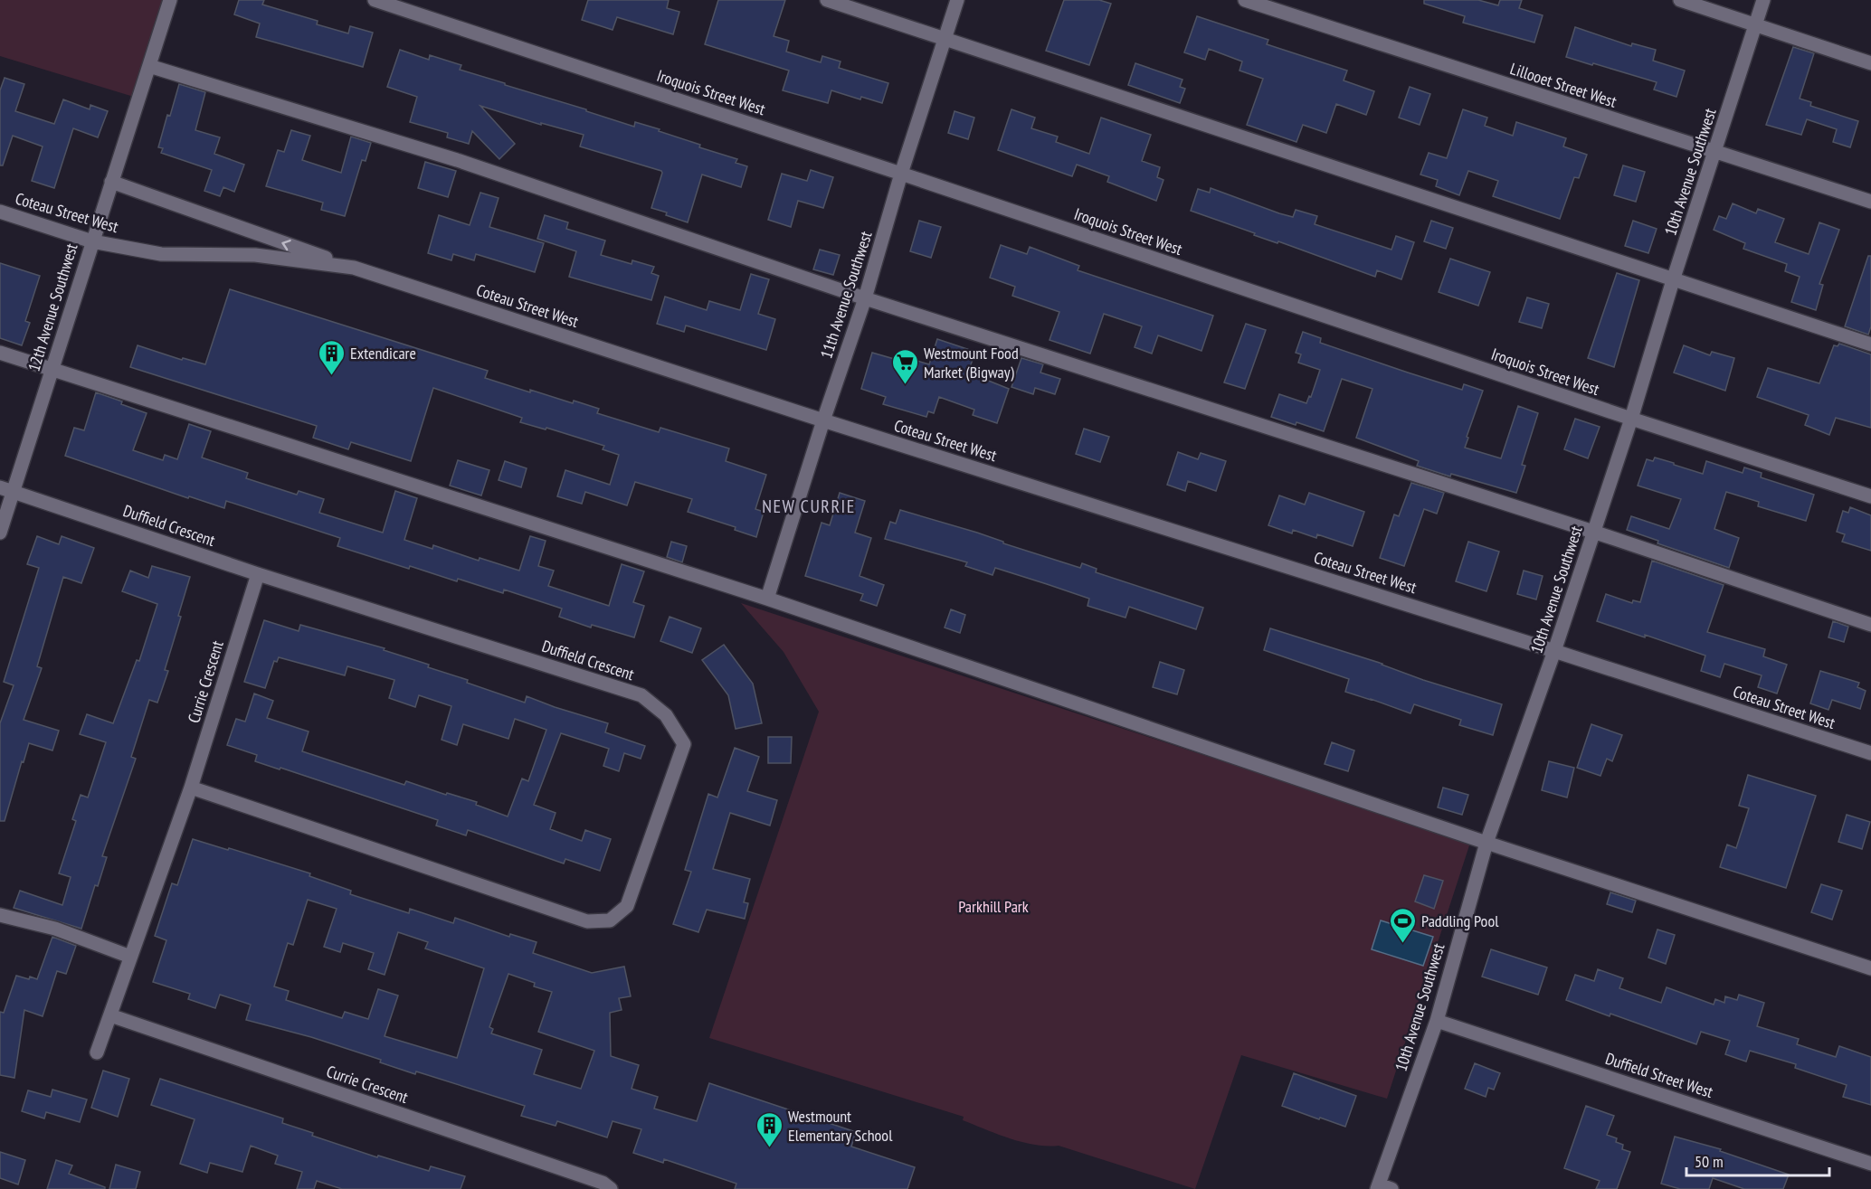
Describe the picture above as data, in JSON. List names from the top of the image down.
{
  "streets": {
    "street": [
      "Lillooet Street West",
      "Iroquois Street West",
      "10th Avenue Southwest",
      "Coteau Street West",
      "11th Avenue Southwest",
      "12th Avenue Southwest",
      "Duffield Crescent",
      "Currie Crescent",
      "Duffield Street West"
    ]
  },
  "crossings": [
    ["Lillooet Street West", "10th Avenue Southwest"],
    ["Iroquois Street West", "10th Avenue Southwest"],
    ["Iroquois Street West", "11th Avenue Southwest"],
    ["10th Avenue Southwest", "Coteau Street West"],
    ["10th Avenue Southwest", "Duffield Street West"],
    ["Coteau Street West", "11th Avenue Southwest"],
    ["Coteau Street West", "12th Avenue Southwest"],
    ["12th Avenue Southwest", "Duffield Crescent"],
    ["Duffield Crescent", "Currie Crescent"]
  ],
  "districts": ["NEW CURRIE"],
  "parks": ["Parkhill Park"],
  "places": {
    "building": ["Extendicare", "Westmount Elementary School"],
    "supermarket": ["Westmount Food Market (Bigway)"],
    "sports": ["Paddling Pool"]
  },
  "scale_bar": "50 m"
}
